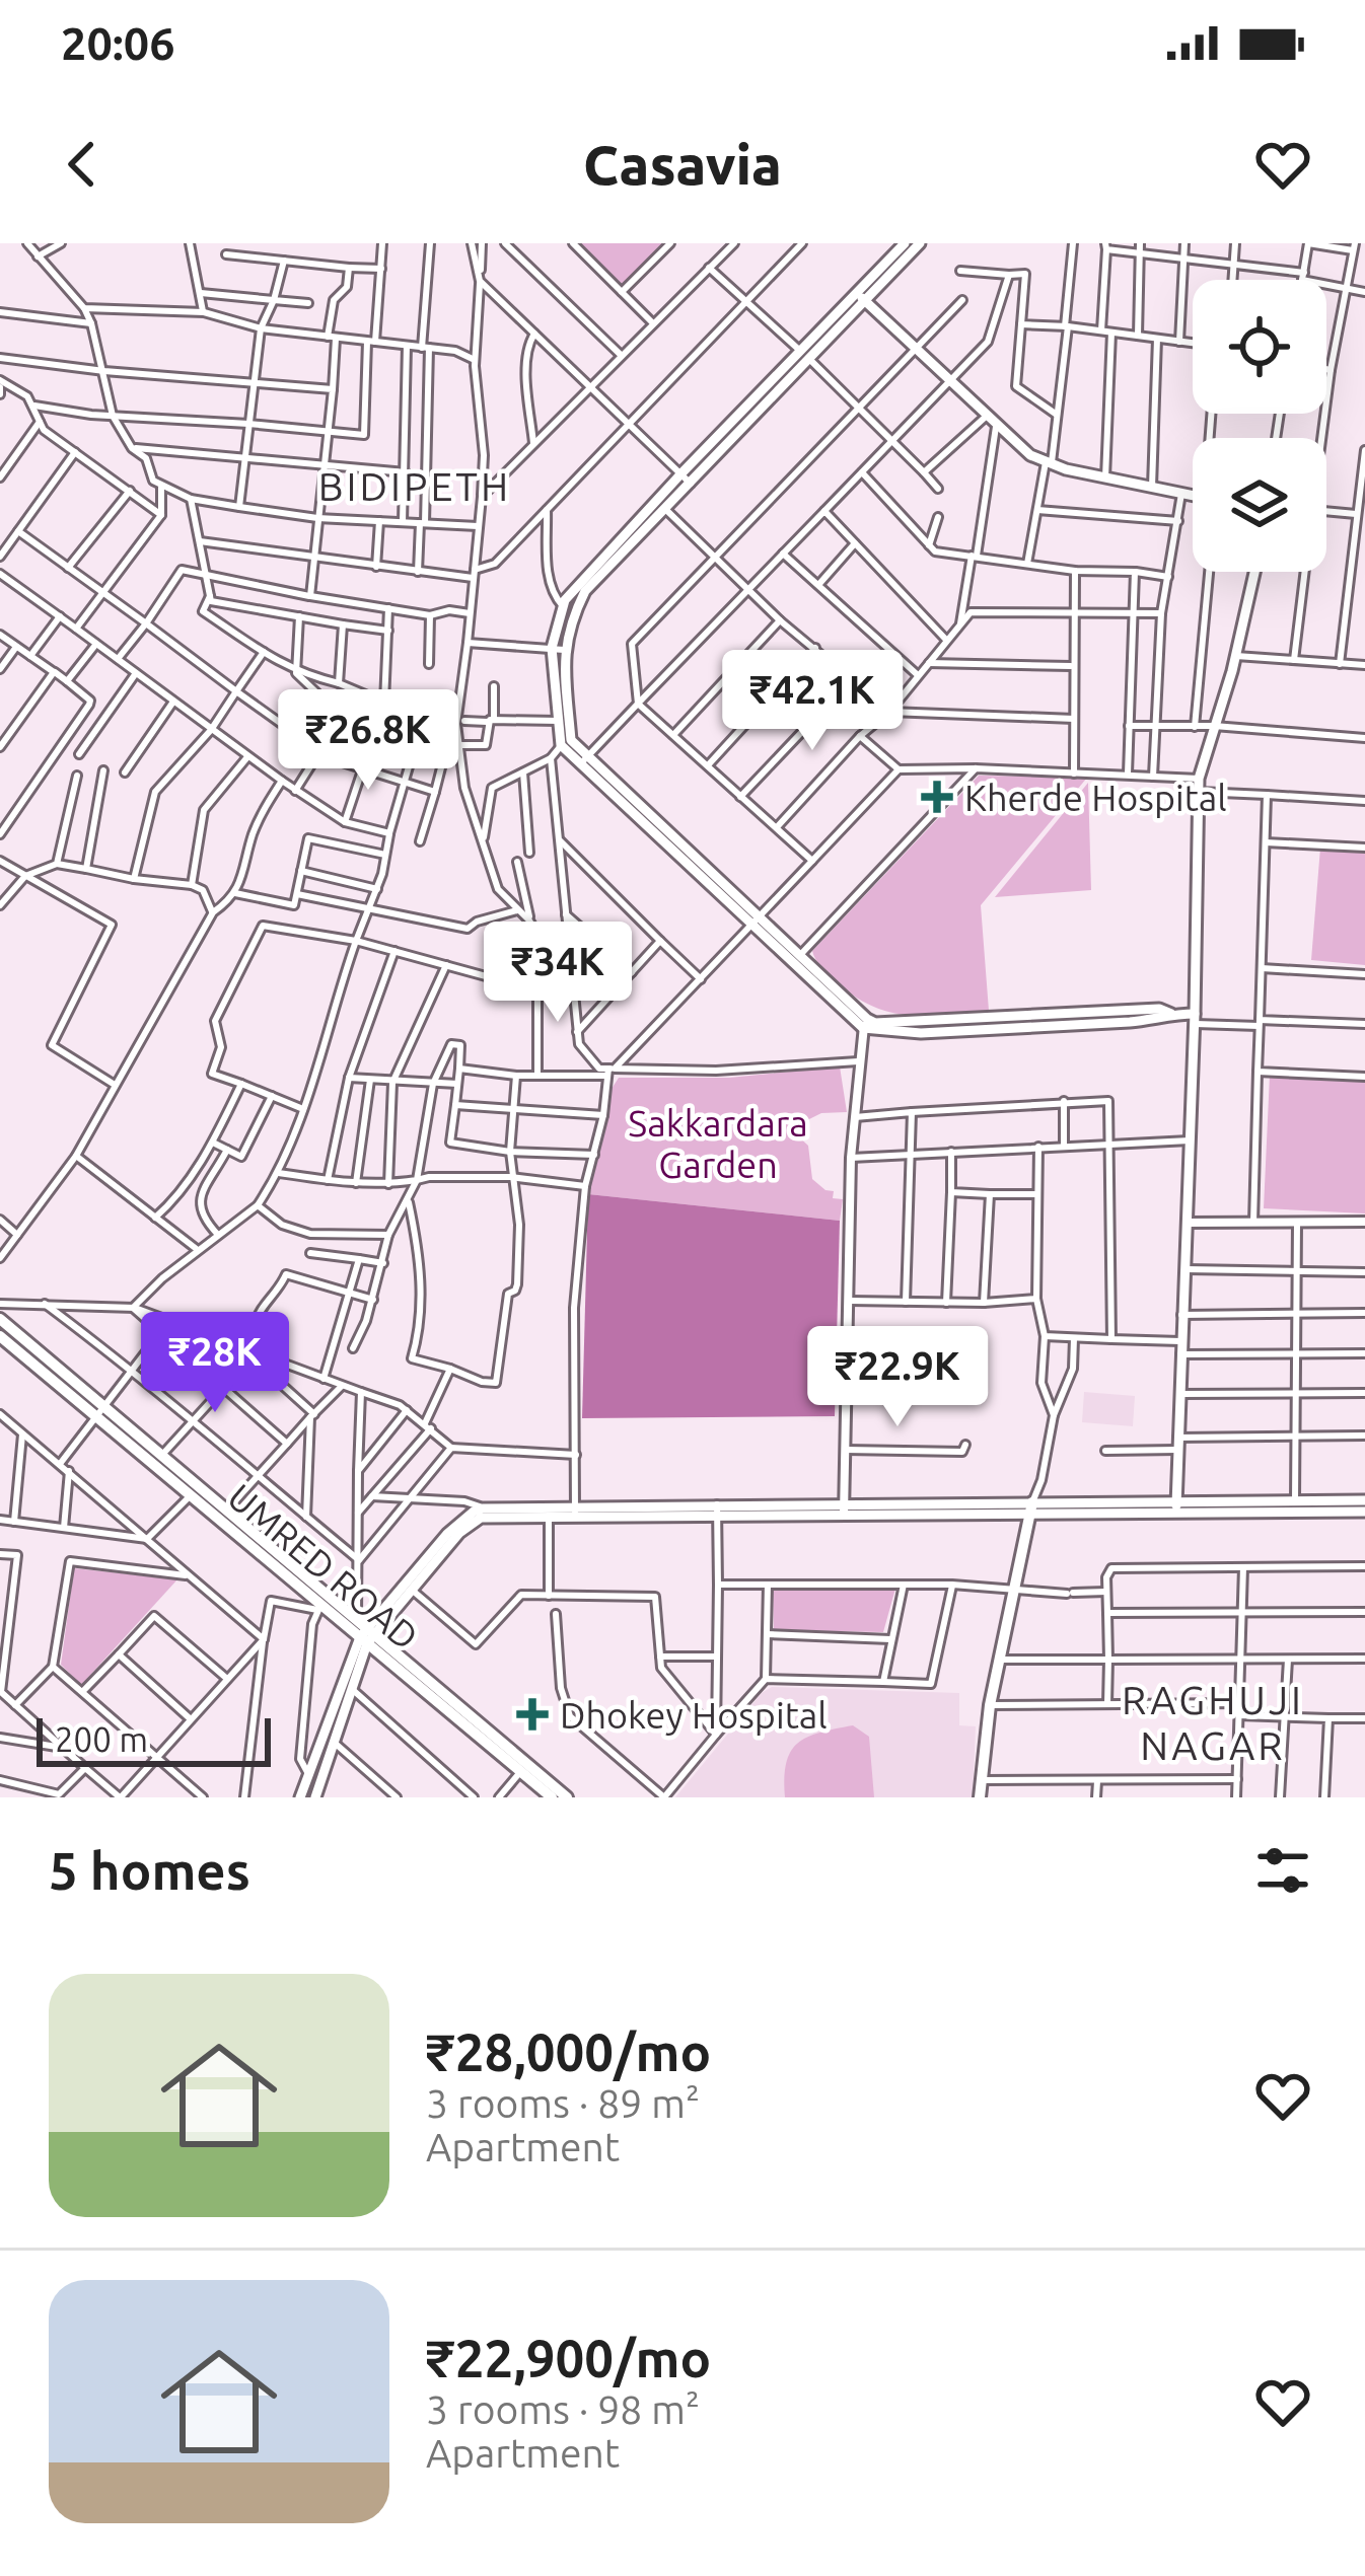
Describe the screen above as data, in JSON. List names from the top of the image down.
{
  "streets": {
    "main road": ["UMRED ROAD"]
  },
  "districts": ["BIDIPETH", "RAGHUJI NAGAR"],
  "parks": ["Sakkardara Garden"],
  "places": {
    "health": ["Kherde Hospital", "Dhokey Hospital"]
  },
  "scale_bar": "200 m",
  "page": {
    "status": "20:06",
    "header": "Casavia",
    "price": [
      "₹42.1K",
      "₹26.8K",
      "₹34K",
      "₹28K",
      "₹22.9K"
    ],
    "scale": "200 m",
    "heading": "5 homes",
    "list": [
      {
        "name": "₹28,000/mo",
        "note": "3 rooms · 89 m² · Apartment"
      },
      {
        "name": "₹22,900/mo",
        "note": "3 rooms · 98 m² · Apartment"
      }
    ]
  }
}
